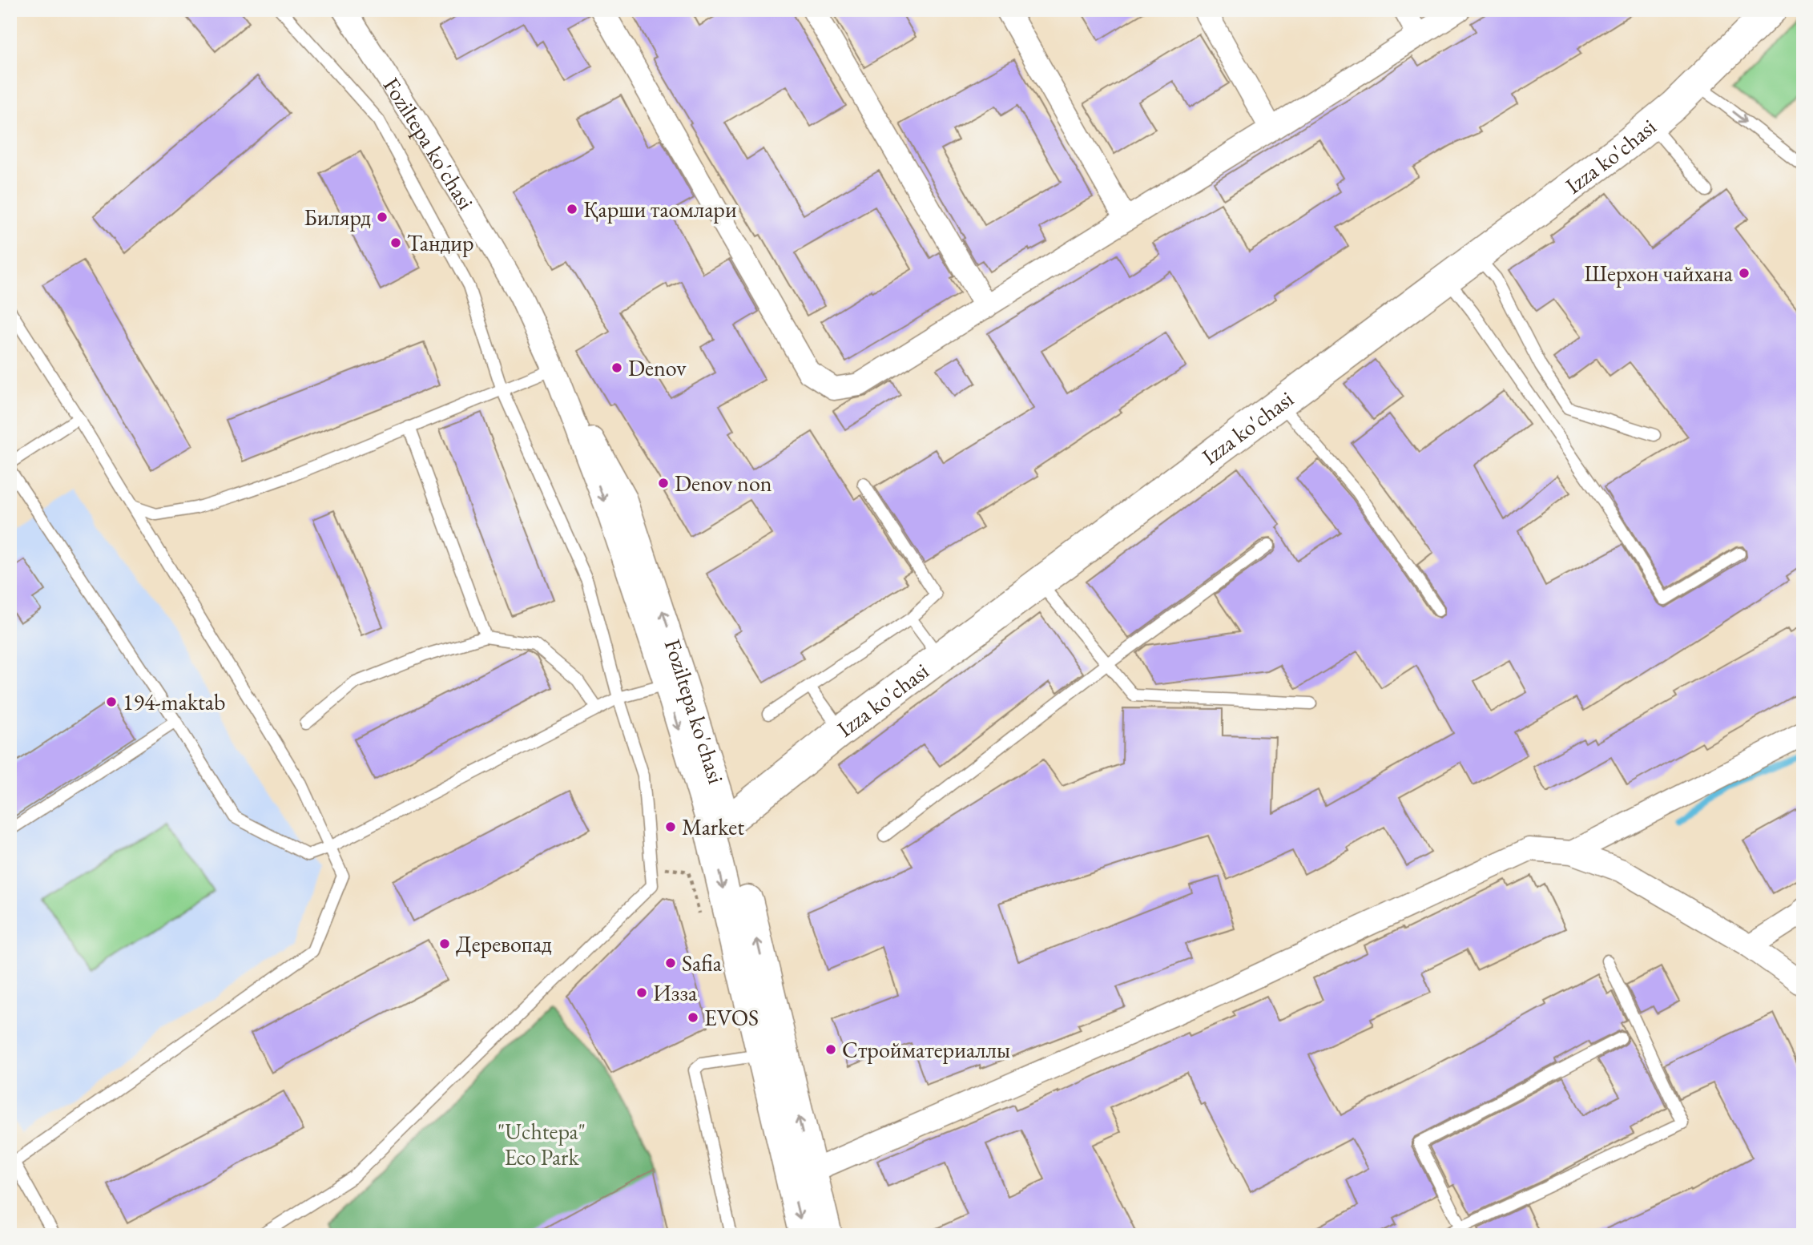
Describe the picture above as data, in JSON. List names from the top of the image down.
{
  "streets": {
    "main road": ["Foziltepa ko'chasi", "Izza ko'chasi"]
  },
  "crossings": [
    ["Foziltepa ko'chasi", "Izza ko'chasi"]
  ],
  "parks": ["\"Uchtepa\" Eco Park"],
  "places": [
    "Қарши таомлари",
    "Билярд",
    "Тандир",
    "Шерхон чайхана",
    "Denov",
    "Denov non",
    "194-maktab",
    "Market",
    "Деревопад",
    "Safia",
    "Изза",
    "EVOS",
    "Стройматериаллы"
  ]
}
